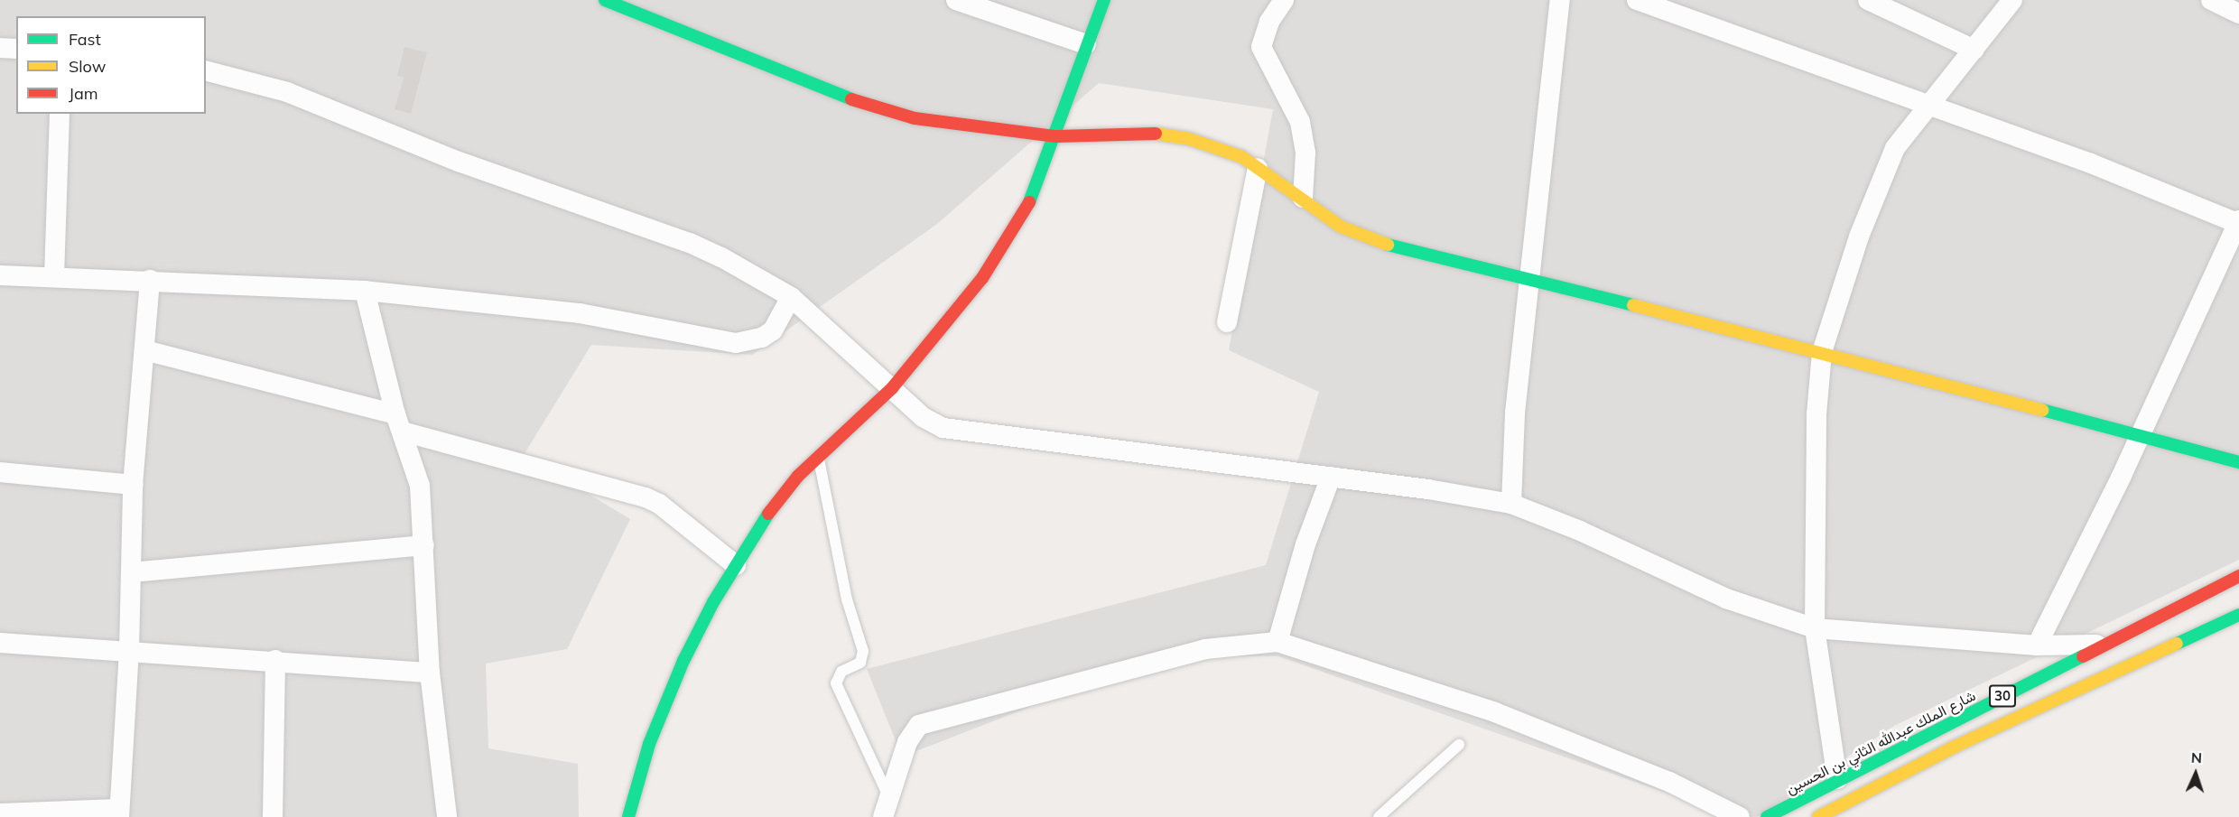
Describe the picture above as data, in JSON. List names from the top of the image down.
{
  "streets": {
    "street": ["30", "شارع الملك عبدالله الثاني بن الحسين"]
  },
  "legend": ["Fast", "Slow", "Jam"],
  "north": "top"
}
